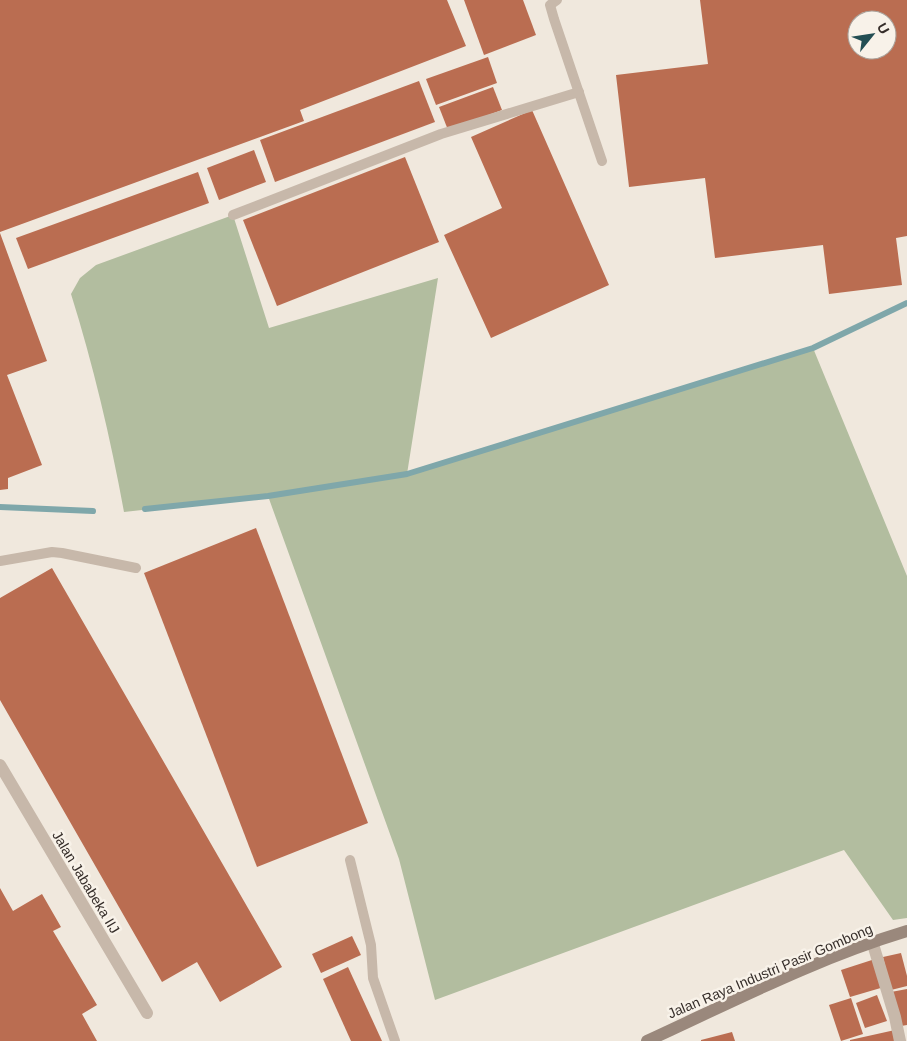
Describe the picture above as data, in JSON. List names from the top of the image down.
{
  "streets": {
    "main road": ["Jalan Raya Industri Pasir Gombong"],
    "street": ["Jalan Jababeka IIJ"]
  },
  "north": "top right"
}
